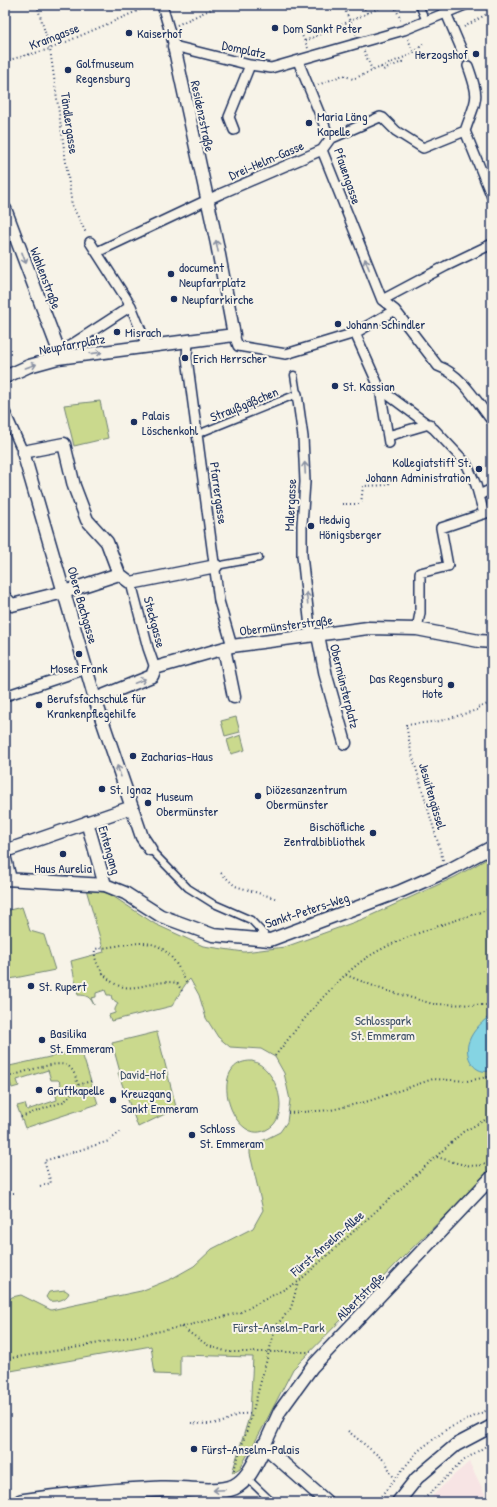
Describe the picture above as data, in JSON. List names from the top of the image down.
{
  "streets": {
    "street": [
      "Domplatz",
      "Residenzstraße",
      "Drei-Helm-Gasse",
      "Pfauengasse",
      "Wahlenstraße",
      "Neupfarrplatz",
      "Pfarrergasse",
      "Malergasse",
      "Obere Bachgasse",
      "Steckgasse",
      "Obermünsterstraße",
      "Obermünsterplatz",
      "Entengang",
      "Sankt-Peters-Weg",
      "Albertstraße"
    ],
    "lane": ["Straußgäßchen"],
    "path": [
      "Kramgasse",
      "Tändlergasse",
      "Jesuitengässel",
      "Fürst-Anselm-Allee"
    ]
  },
  "crossings": [
    ["Kramgasse", "Tändlergasse"],
    ["Domplatz", "Residenzstraße"],
    ["Domplatz", "Pfauengasse"],
    ["Residenzstraße", "Drei-Helm-Gasse"],
    ["Drei-Helm-Gasse", "Pfauengasse"],
    ["Wahlenstraße", "Neupfarrplatz"],
    ["Neupfarrplatz", "Pfarrergasse"],
    ["Straußgäßchen", "Pfarrergasse"],
    ["Straußgäßchen", "Malergasse"],
    ["Pfarrergasse", "Obermünsterstraße"],
    ["Malergasse", "Obermünsterstraße"],
    ["Malergasse", "Obermünsterplatz"],
    ["Obere Bachgasse", "Obermünsterstraße"],
    ["Steckgasse", "Obermünsterstraße"],
    ["Obermünsterstraße", "Obermünsterplatz"],
    ["Jesuitengässel", "Sankt-Peters-Weg"],
    ["Entengang", "Sankt-Peters-Weg"]
  ],
  "one_way": ["Pfauengasse", "Malergasse"],
  "parks": ["Schlosspark St. Emmeram", "David-Hof", "Fürst-Anselm-Park"],
  "places": [
    "Dom Sankt Peter",
    "Kaiserhof",
    "Herzogshof",
    "Golfmuseum Regensburg",
    "Maria Läng Kapelle",
    "document Neupfarrplatz",
    "Neupfarrkirche",
    "Johann Schindler",
    "Misrach",
    "Erich Herrscher",
    "St. Kassian",
    "Palais Löschenkohl",
    "Kollegiatstift St. Johann Administration",
    "Hedwig Hönigsberger",
    "Moses Frank",
    "Das Regensburg Hote",
    "Berufsfachschule für Krankenpflegehilfe",
    "Zacharias-Haus",
    "St. Ignaz",
    "Diözesanzentrum Obermünster",
    "Museum Obermünster",
    "Bischöfliche Zentralbibliothek",
    "Haus Aurelia",
    "St. Rupert",
    "Basilika St. Emmeram",
    "Gruftkapelle",
    "Kreuzgang Sankt Emmeram",
    "Schloss St. Emmeram",
    "Fürst-Anselm-Palais"
  ]
}
